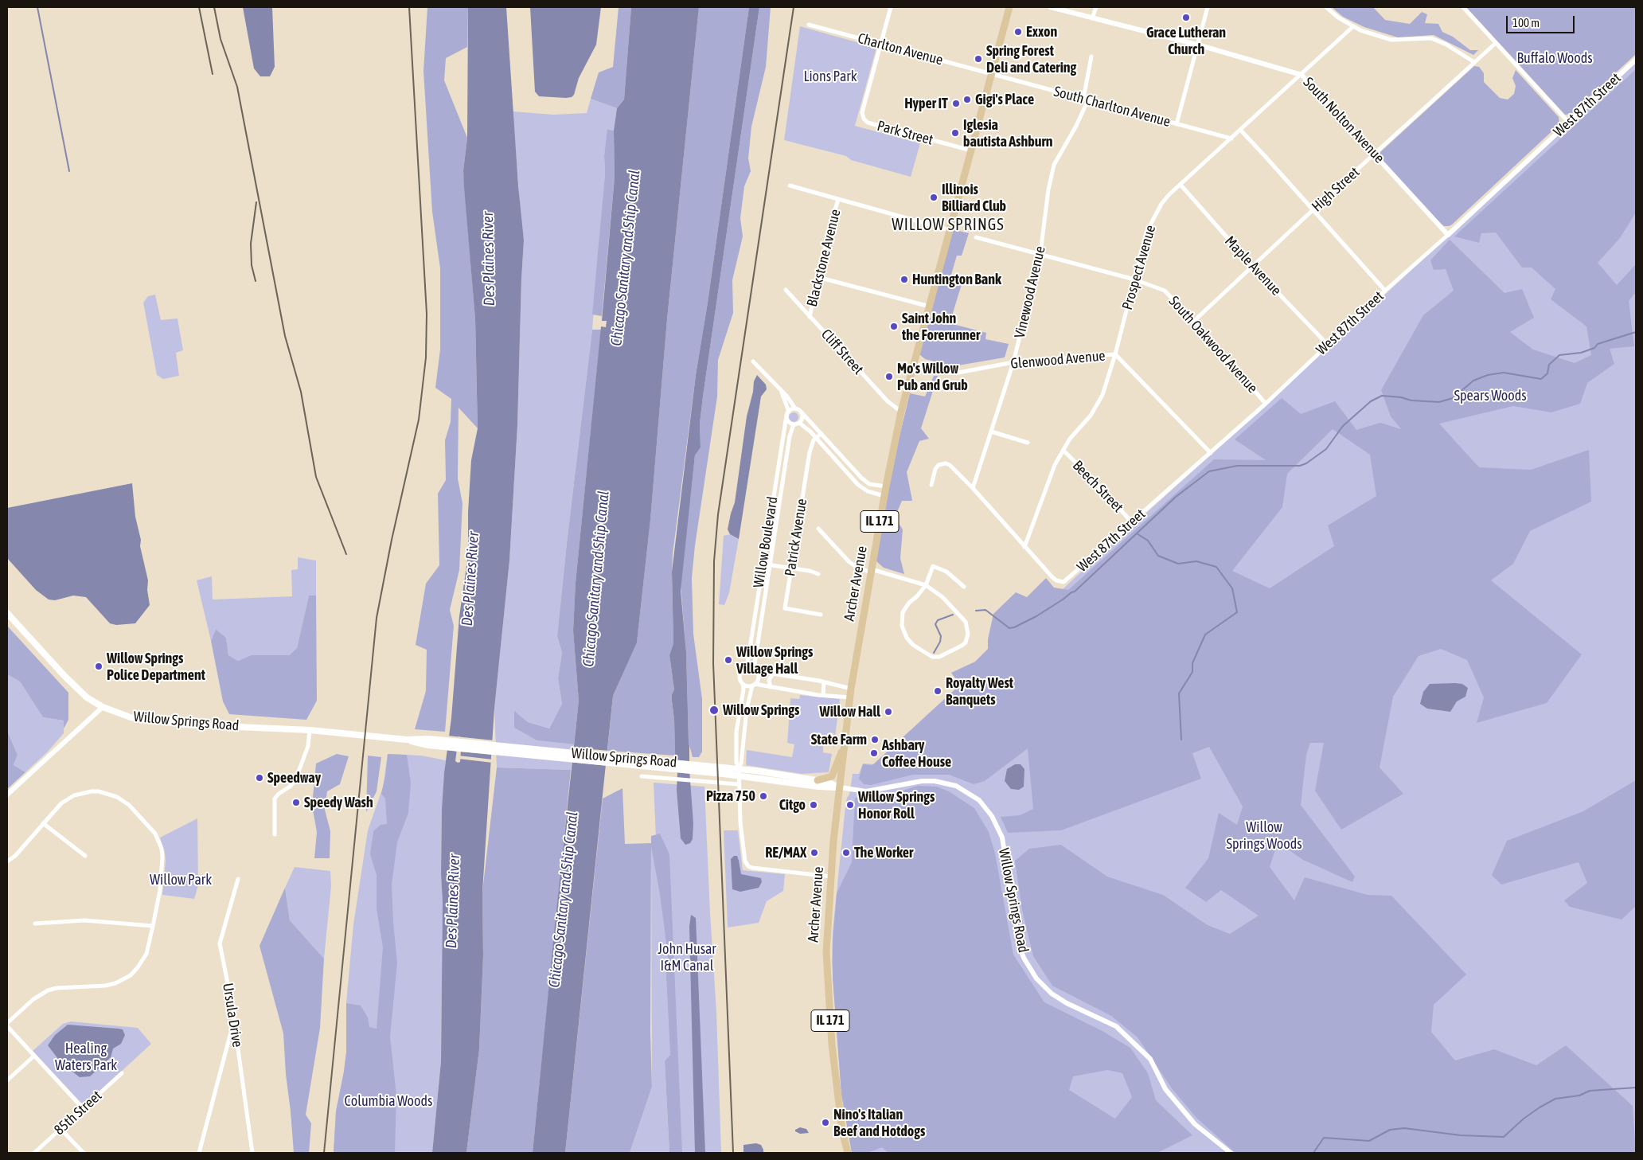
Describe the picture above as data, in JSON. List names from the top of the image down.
{
  "streets": {
    "main road": ["IL 171", "Archer Avenue", "Willow Springs Road"],
    "street": [
      "Charlton Avenue",
      "West 87th Street",
      "South Charlton Avenue",
      "South Nolton Avenue",
      "Park Street",
      "High Street",
      "Blackstone Avenue",
      "Maple Avenue",
      "Prospect Avenue",
      "Vinewood Avenue",
      "South Oakwood Avenue",
      "Cliff Street",
      "Glenwood Avenue",
      "Beech Street",
      "Patrick Avenue",
      "Willow Boulevard",
      "Ursula Drive",
      "85th Street"
    ]
  },
  "crossings": [
    ["Charlton Avenue", "South Charlton Avenue"],
    ["Charlton Avenue", "Park Street"],
    ["Charlton Avenue", "Archer Avenue"],
    ["West 87th Street", "South Nolton Avenue"],
    ["West 87th Street", "Maple Avenue"],
    ["West 87th Street", "Prospect Avenue"],
    ["West 87th Street", "South Oakwood Avenue"],
    ["West 87th Street", "Glenwood Avenue"],
    ["West 87th Street", "Beech Street"],
    ["South Charlton Avenue", "Prospect Avenue"],
    ["South Charlton Avenue", "Vinewood Avenue"],
    ["South Charlton Avenue", "Archer Avenue"],
    ["South Nolton Avenue", "High Street"],
    ["South Nolton Avenue", "Prospect Avenue"],
    ["Park Street", "Archer Avenue"],
    ["High Street", "Maple Avenue"],
    ["High Street", "South Oakwood Avenue"],
    ["Blackstone Avenue", "Cliff Street"],
    ["Maple Avenue", "Prospect Avenue"],
    ["Prospect Avenue", "South Oakwood Avenue"],
    ["Prospect Avenue", "Glenwood Avenue"],
    ["Prospect Avenue", "Beech Street"],
    ["Vinewood Avenue", "South Oakwood Avenue"],
    ["Vinewood Avenue", "Glenwood Avenue"],
    ["Cliff Street", "Archer Avenue"],
    ["Glenwood Avenue", "Archer Avenue"],
    ["Archer Avenue", "Willow Springs Road"]
  ],
  "districts": ["WILLOW SPRINGS"],
  "water": ["Chicago Sanitary and Ship Canal", "Des Plaines River"],
  "parks": [
    "Buffalo Woods",
    "Lions Park",
    "Spears Woods",
    "Willow Springs Woods",
    "Willow Park",
    "John Husar I&M Canal",
    "Healing Waters Park",
    "Columbia Woods"
  ],
  "places": [
    "Grace Lutheran Church",
    "Exxon",
    "Spring Forest Deli and Catering",
    "Gigi's Place",
    "Hyper IT",
    "Iglesia bautista Ashburn",
    "Illinois Billiard Club",
    "Huntington Bank",
    "Saint John the Forerunner",
    "Mo's Willow Pub and Grub",
    "Willow Springs Village Hall",
    "Willow Springs Police Department",
    "Royalty West Banquets",
    "Willow Springs",
    "Willow Hall",
    "State Farm",
    "Ashbary Coffee House",
    "Speedway",
    "Pizza 750",
    "Speedy Wash",
    "Citgo",
    "Willow Springs Honor Roll",
    "RE/MAX",
    "The Worker",
    "Nino's Italian Beef and Hotdogs"
  ],
  "scale_bar": "100 m"
}
